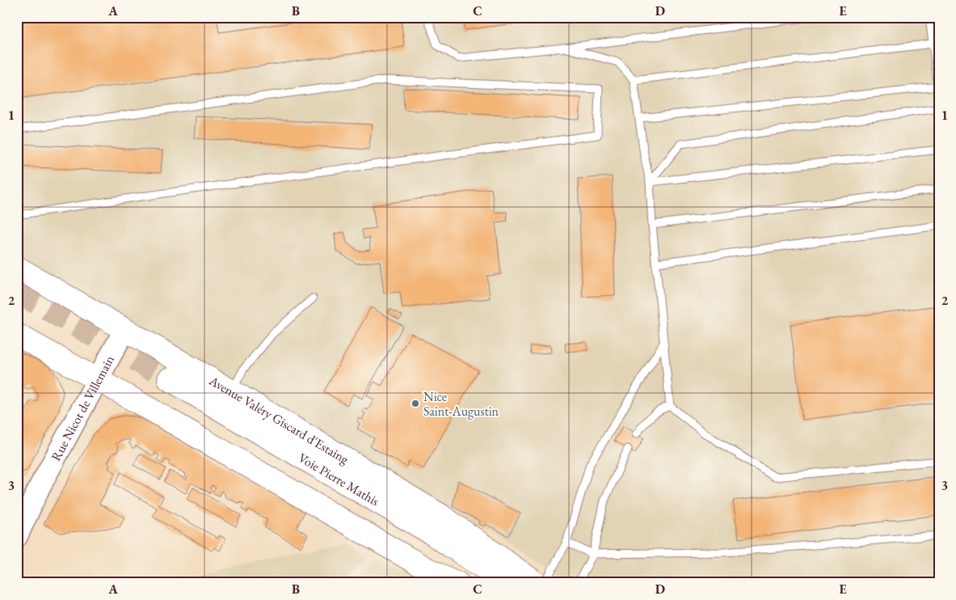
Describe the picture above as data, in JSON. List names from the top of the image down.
{
  "streets": {
    "main road": ["Rue Nicot de Villemain", "Avenue Valéry Giscard d'Estaing", "Voie Pierre Mathis"]
  },
  "crossings": [
    ["Rue Nicot de Villemain", "Avenue Valéry Giscard d'Estaing"]
  ],
  "places": ["Nice Saint-Augustin"],
  "grid": {
    "columns": [
      "A",
      "B",
      "C",
      "D",
      "E"
    ],
    "rows": ["1", "2", "3"]
  }
}
